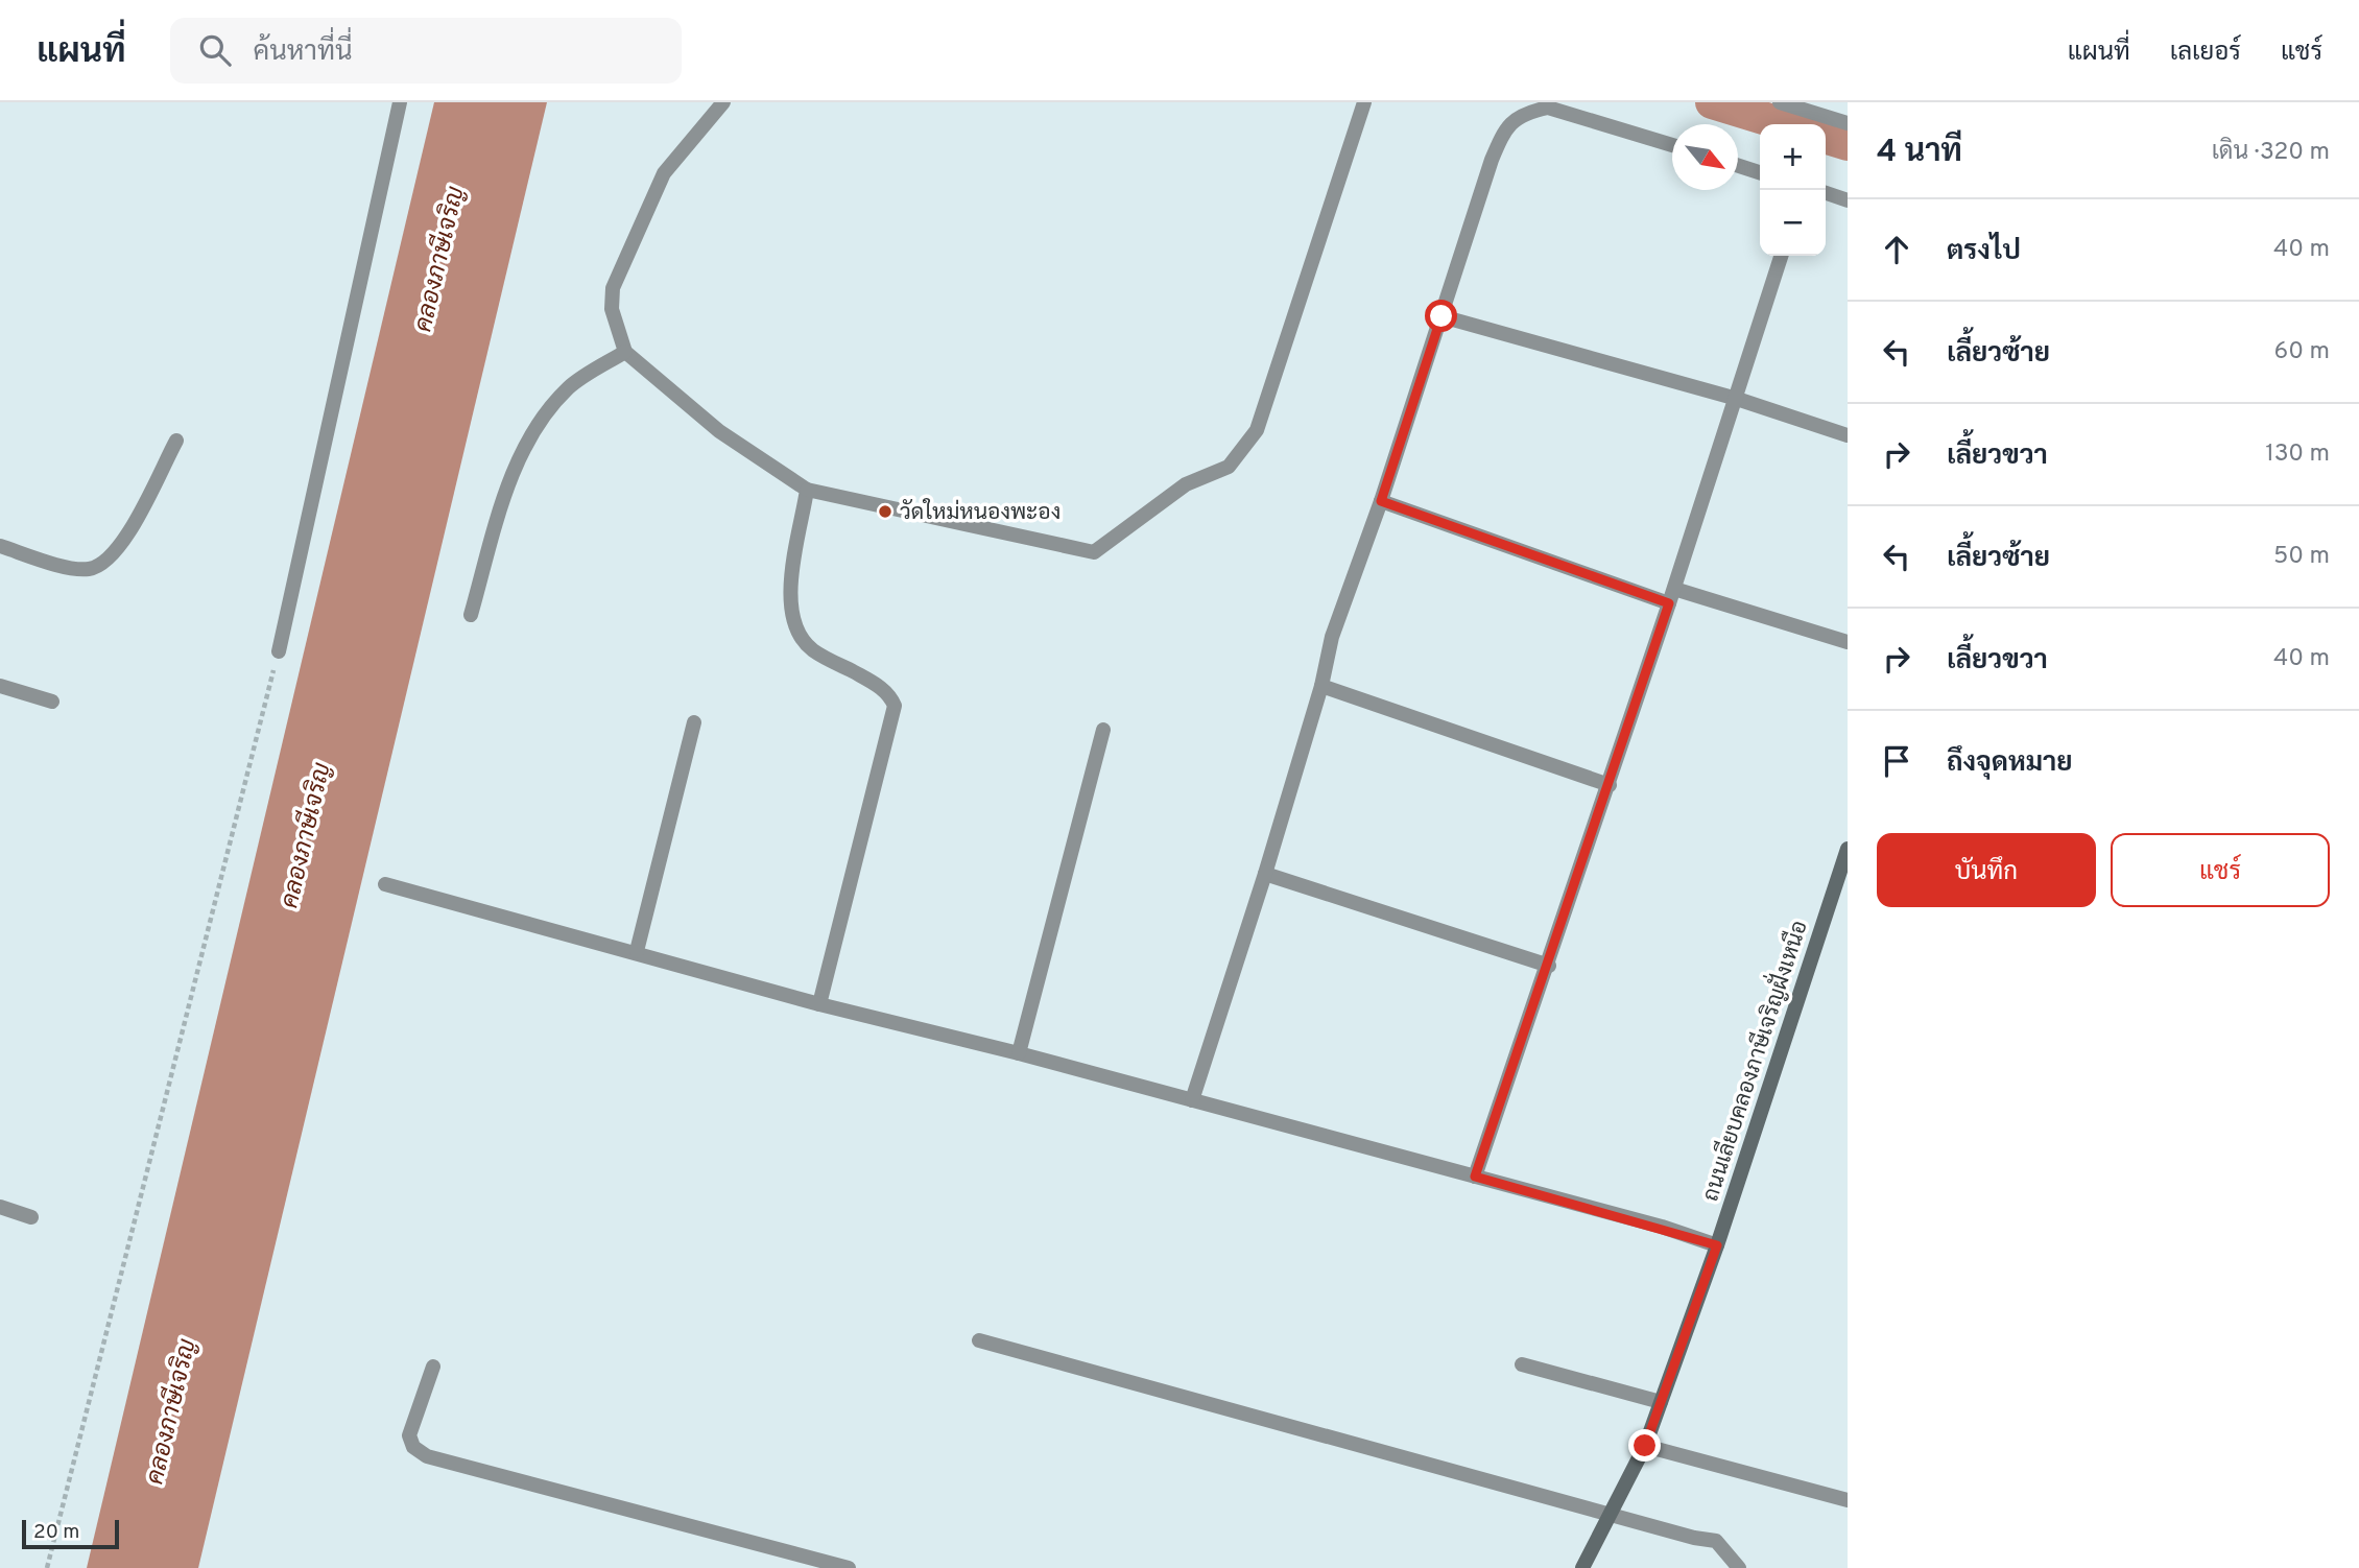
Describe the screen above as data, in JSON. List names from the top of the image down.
{
  "streets": {
    "main road": ["ถนนเลียบคลองภาษีเจริญฝั่งเหนือ"]
  },
  "water": ["คลองภาษีเจริญ"],
  "places": ["วัดใหม่หนองพะอง"],
  "scale_bar": "20 m",
  "north": "bottom right",
  "page": {
    "header": "แผนที่",
    "search": "ค้นหาที่นี่",
    "nav": ["แผนที่", "เลเยอร์", "แชร์"],
    "heading": ["4 นาที", "เดิน · 320 m"],
    "map_buttons": ["+", "−"],
    "list": [
      ["ตรงไป", "40 m"],
      ["เลี้ยวซ้าย", "60 m"],
      ["เลี้ยวขวา", "130 m"],
      ["เลี้ยวซ้าย", "50 m"],
      ["เลี้ยวขวา", "40 m"],
      "ถึงจุดหมาย"
    ],
    "buttons": ["บันทึก", "แชร์"],
    "scale": "20 m"
  }
}
